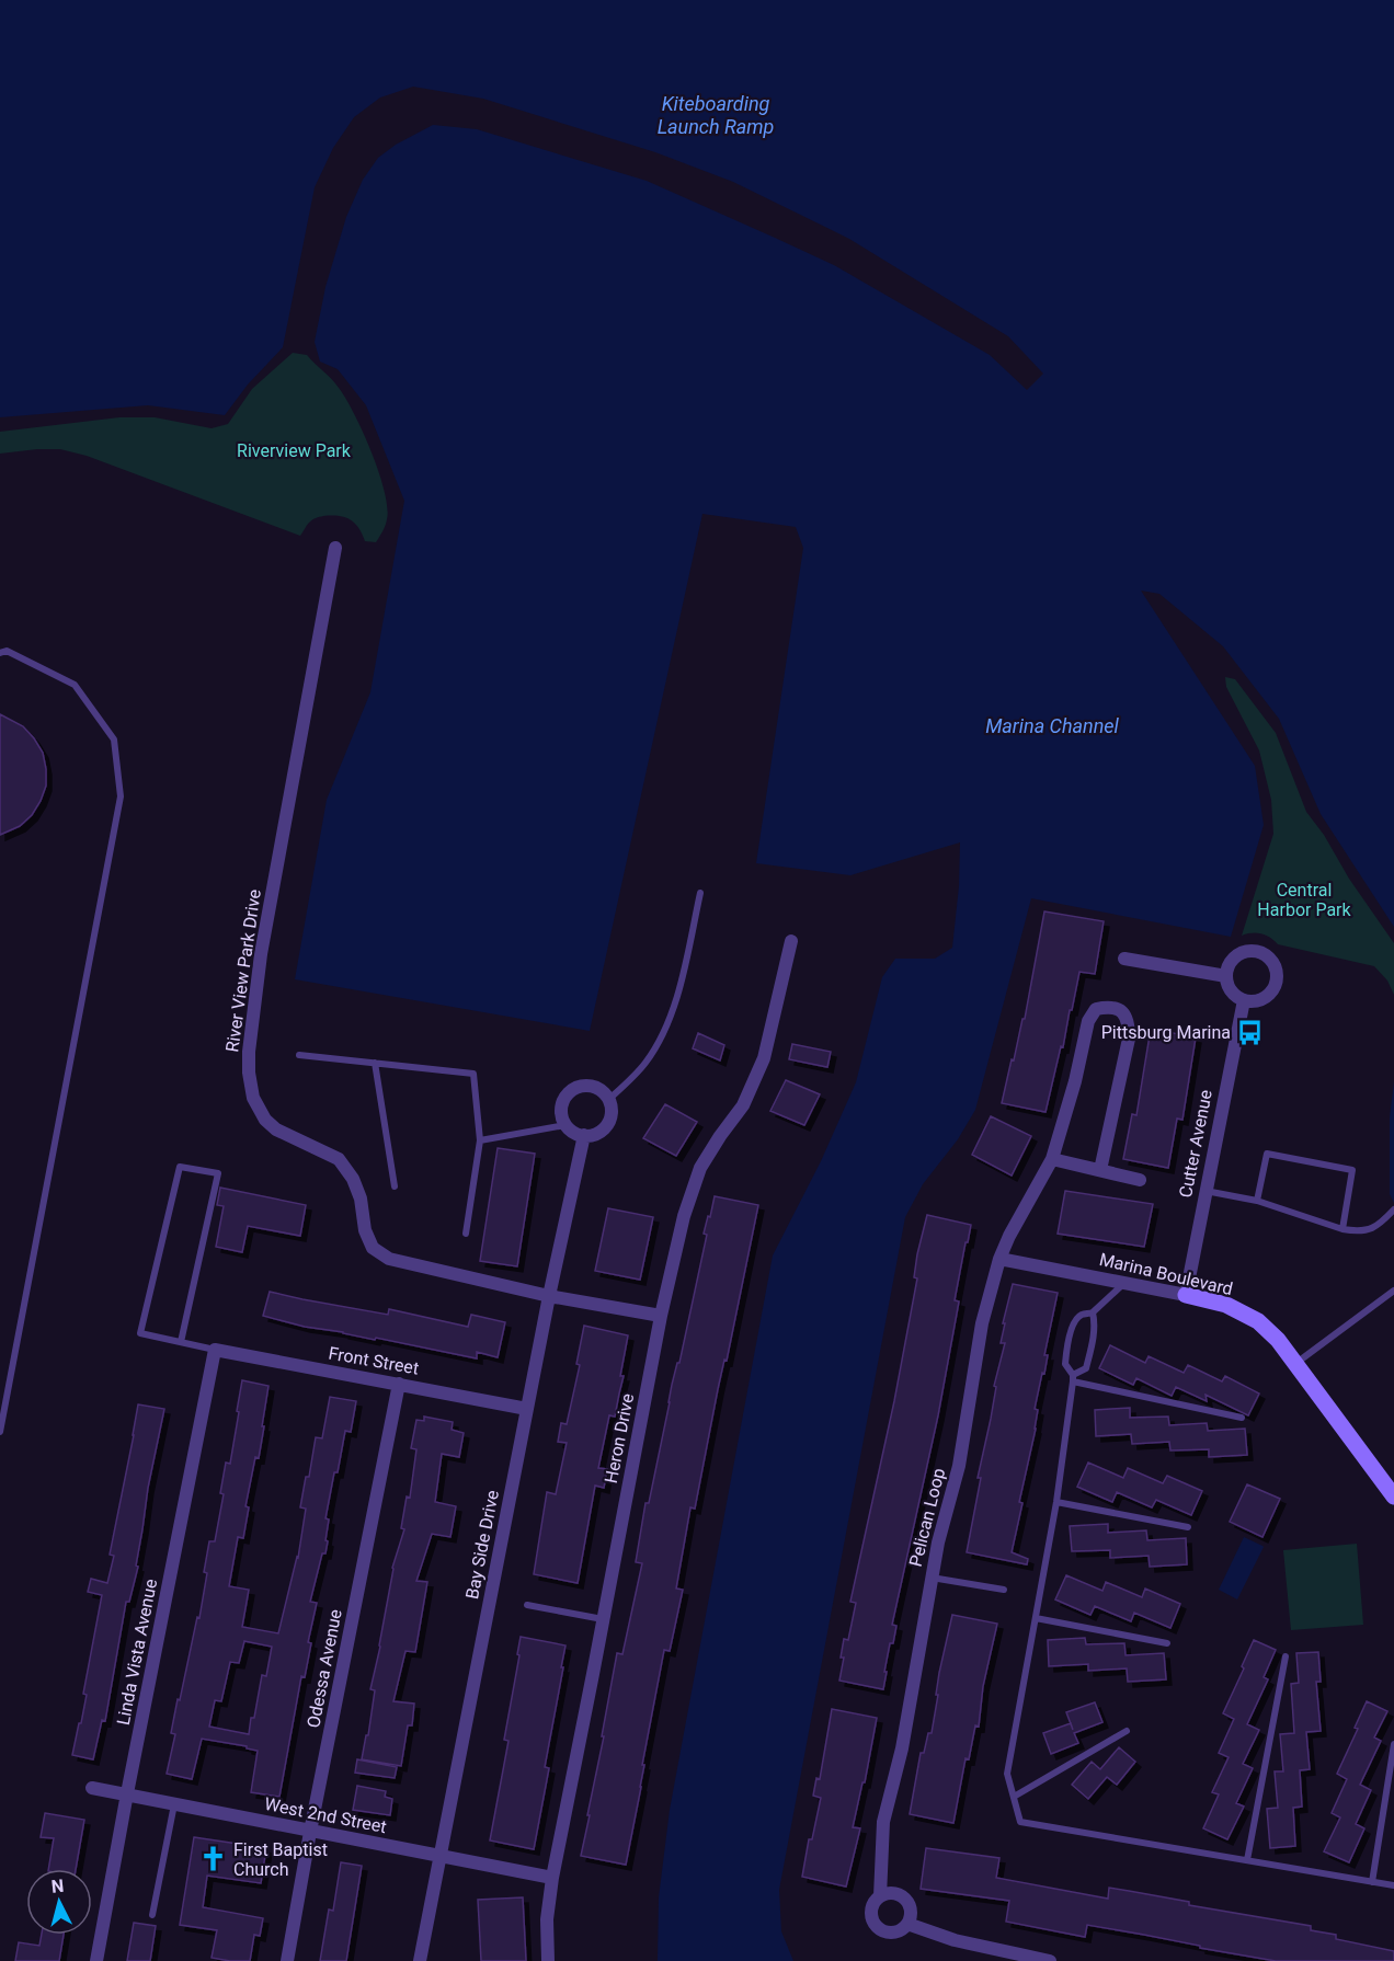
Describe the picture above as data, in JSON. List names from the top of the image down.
{
  "streets": {
    "street": [
      "River View Park Drive",
      "Cutter Avenue",
      "Marina Boulevard",
      "Front Street",
      "Heron Drive",
      "Pelican Loop",
      "Bay Side Drive",
      "Linda Vista Avenue",
      "Odessa Avenue",
      "West 2nd Street"
    ]
  },
  "crossings": [
    ["River View Park Drive", "Heron Drive"],
    ["River View Park Drive", "Bay Side Drive"],
    ["Cutter Avenue", "Marina Boulevard"],
    ["Marina Boulevard", "Pelican Loop"],
    ["Front Street", "Bay Side Drive"],
    ["Front Street", "Linda Vista Avenue"],
    ["Front Street", "Odessa Avenue"],
    ["Heron Drive", "West 2nd Street"],
    ["Bay Side Drive", "West 2nd Street"],
    ["Linda Vista Avenue", "West 2nd Street"],
    ["Odessa Avenue", "West 2nd Street"]
  ],
  "water": ["Kiteboarding Launch Ramp", "Marina Channel"],
  "parks": ["Riverview Park", "Central Harbor Park"],
  "places": {
    "bus stop": ["Pittsburg Marina"],
    "church": ["First Baptist Church"]
  },
  "north": "top"
}
